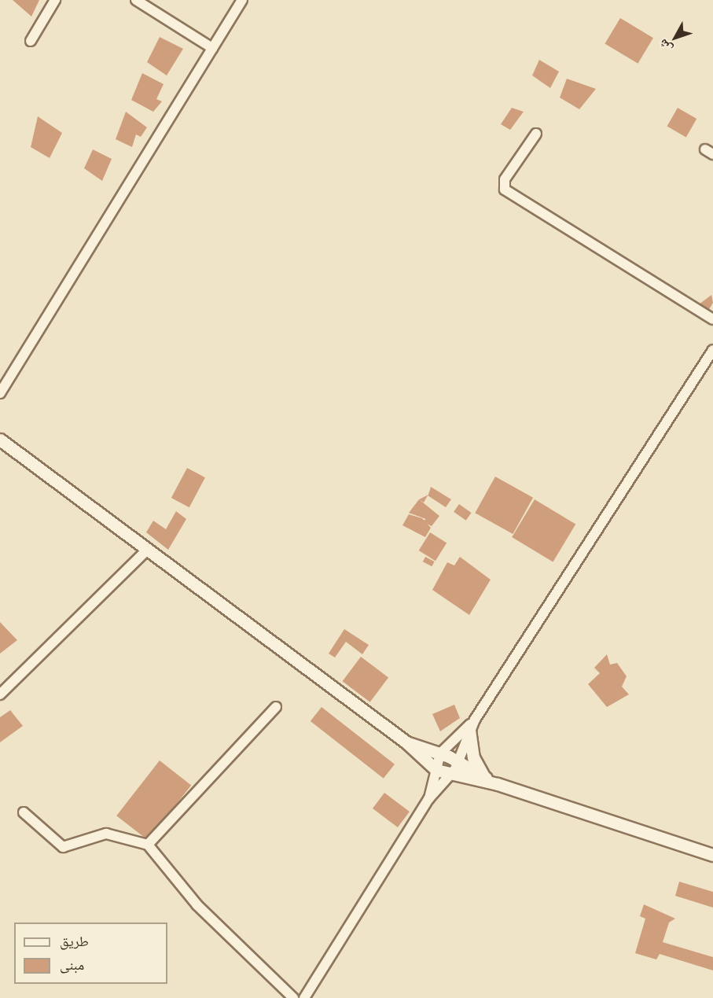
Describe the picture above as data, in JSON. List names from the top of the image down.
{
  "legend": ["طريق", "مبنى"],
  "north": "bottom left"
}
